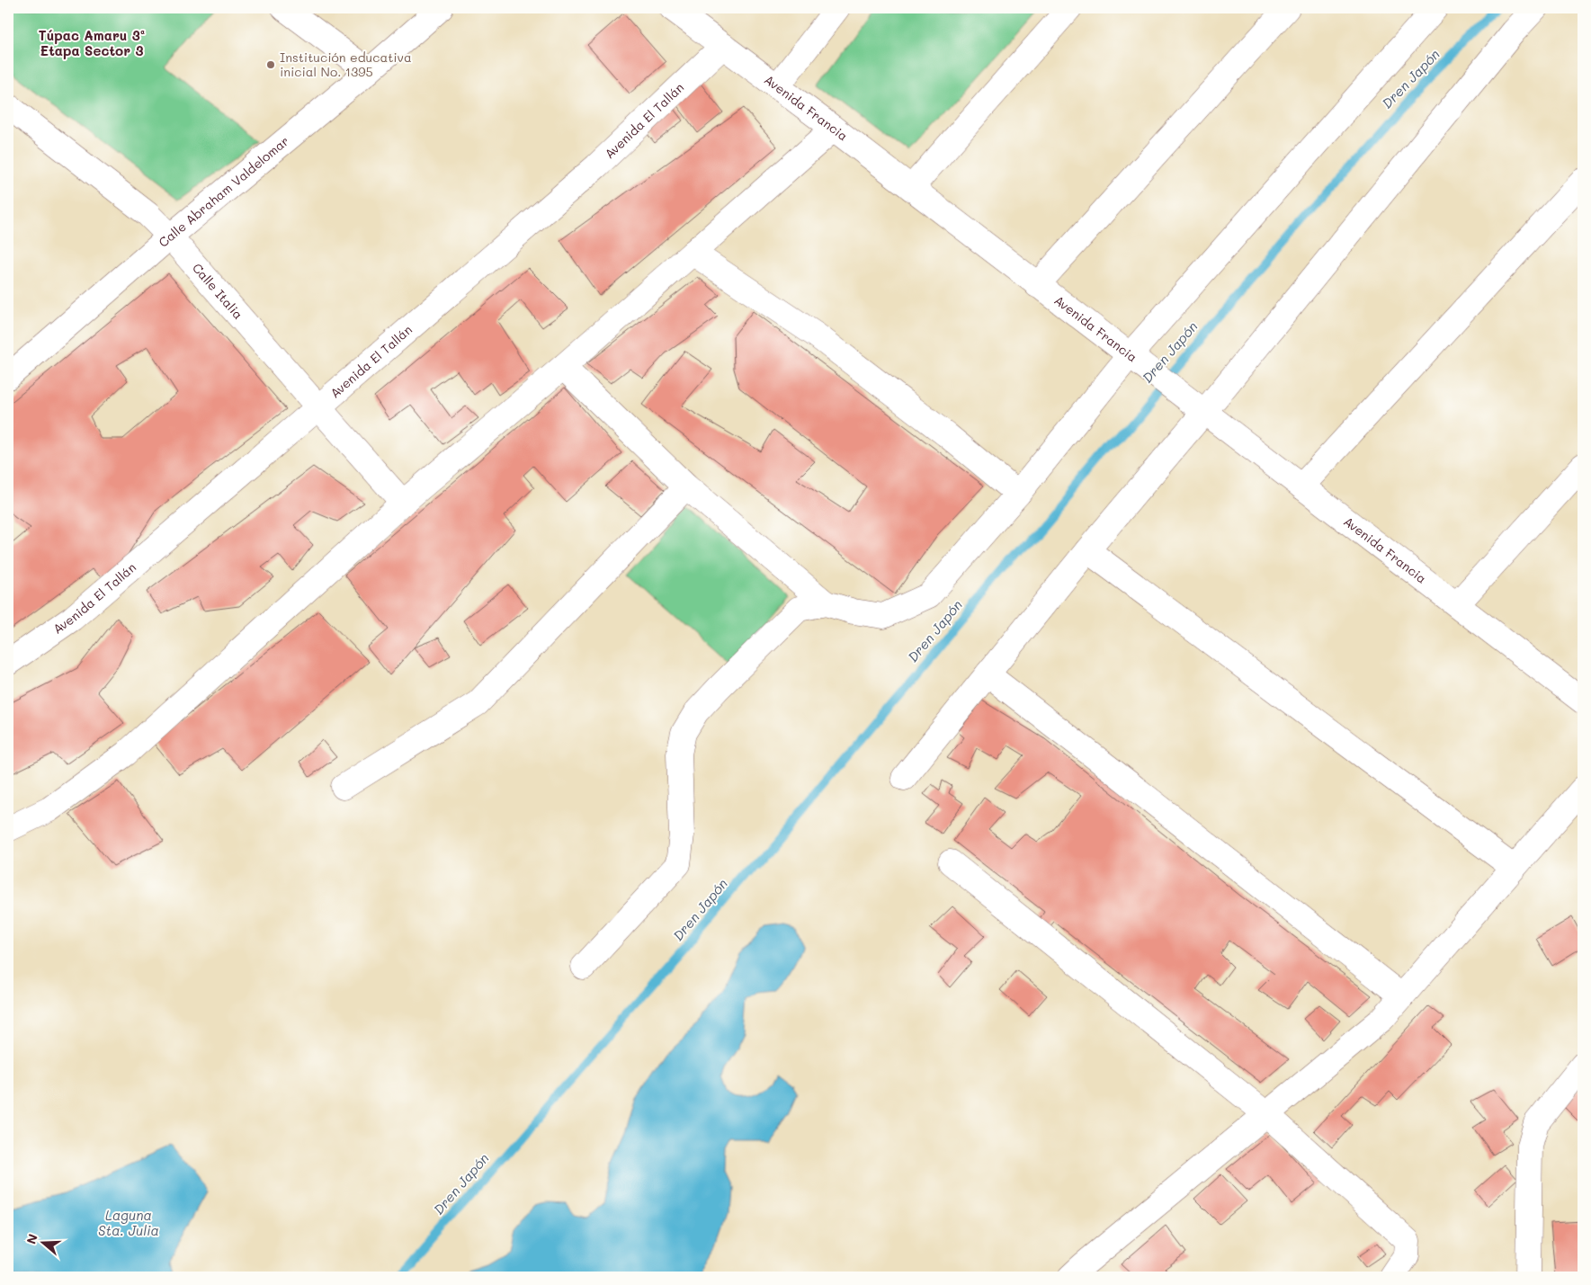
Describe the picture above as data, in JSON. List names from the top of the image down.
{
  "streets": {
    "street": [
      "Avenida Francia",
      "Avenida El Tallán",
      "Calle Abraham Valdelomar",
      "Calle Italia"
    ]
  },
  "crossings": [
    ["Avenida Francia", "Avenida El Tallán"],
    ["Avenida El Tallán", "Calle Italia"],
    ["Calle Abraham Valdelomar", "Calle Italia"]
  ],
  "districts": ["Túpac Amaru 3ª Etapa Sector 3"],
  "water": ["Dren Japón", "Laguna Sta. Julia"],
  "places": ["Institución educativa inicial No. 1395"],
  "north": "left"
}
